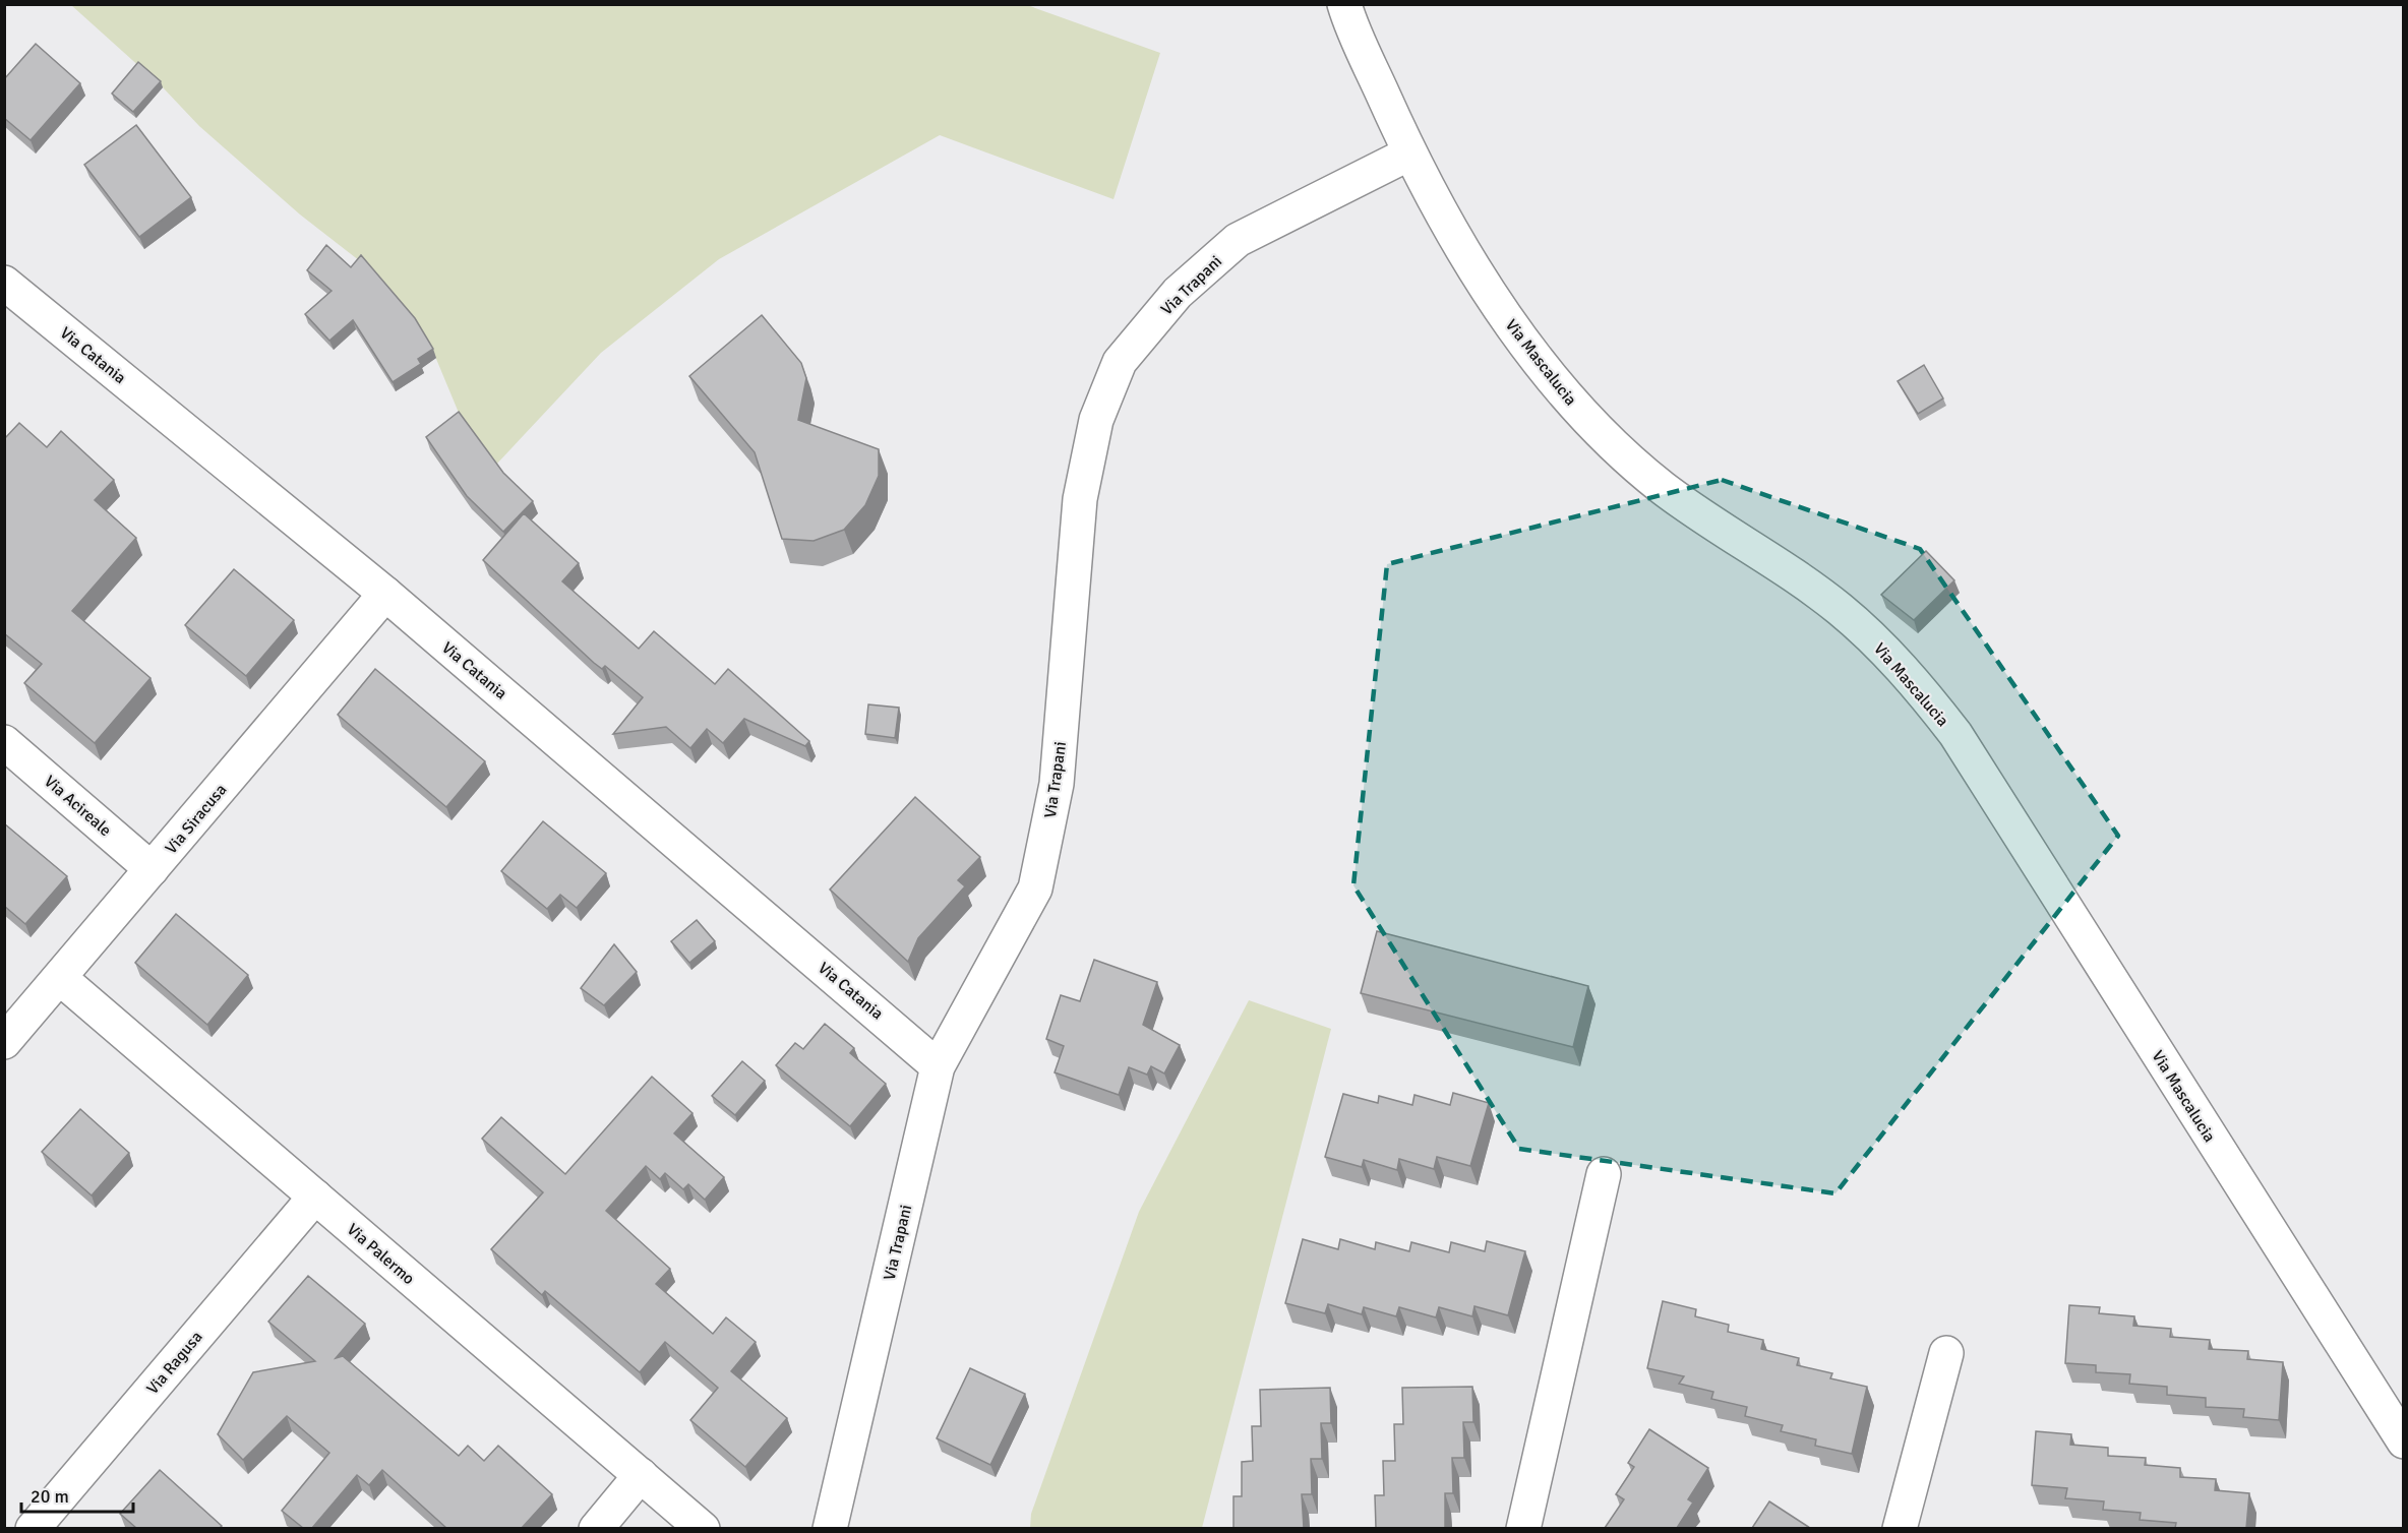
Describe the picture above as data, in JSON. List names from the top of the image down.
{
  "streets": {
    "street": [
      "Via Trapani",
      "Via Catania",
      "Via Mascalucia",
      "Via Acireale",
      "Via Siracusa",
      "Via Palermo",
      "Via Ragusa"
    ]
  },
  "crossings": [
    ["Via Trapani", "Via Catania"],
    ["Via Trapani", "Via Mascalucia"],
    ["Via Catania", "Via Siracusa"],
    ["Via Acireale", "Via Siracusa"],
    ["Via Siracusa", "Via Palermo"],
    ["Via Palermo", "Via Ragusa"]
  ],
  "scale_bar": "20 m"
}
